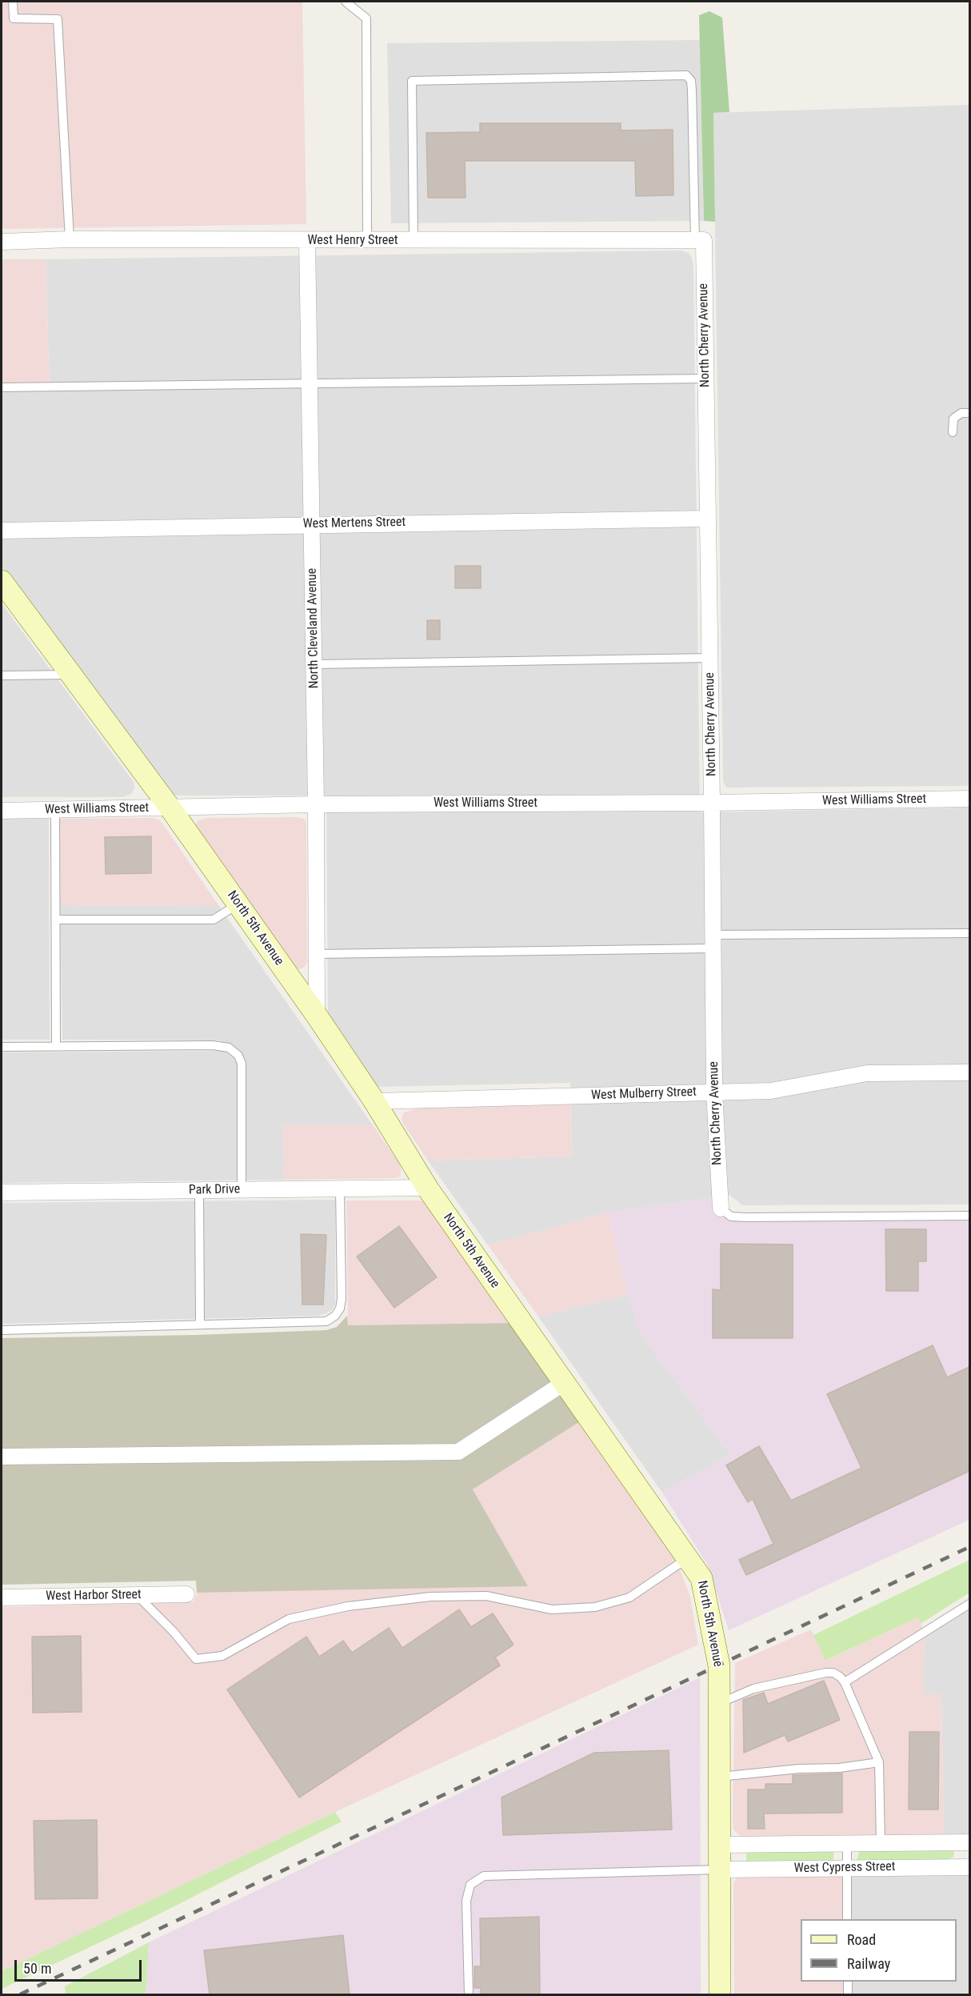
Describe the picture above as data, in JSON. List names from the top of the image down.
{
  "streets": {
    "street": [
      "West Henry Street",
      "North Cherry Avenue",
      "West Mertens Street",
      "North Cleveland Avenue",
      "West Williams Street",
      "North 5th Avenue",
      "West Mulberry Street",
      "Park Drive",
      "West Harbor Street",
      "West Cypress Street"
    ]
  },
  "crossings": [
    ["West Henry Street", "North Cherry Avenue"],
    ["West Henry Street", "North Cleveland Avenue"],
    ["North Cherry Avenue", "West Mertens Street"],
    ["North Cherry Avenue", "West Williams Street"],
    ["North Cherry Avenue", "West Mulberry Street"],
    ["West Mertens Street", "North Cleveland Avenue"],
    ["North Cleveland Avenue", "West Williams Street"],
    ["North Cleveland Avenue", "North 5th Avenue"],
    ["West Williams Street", "North 5th Avenue"],
    ["North 5th Avenue", "West Mulberry Street"],
    ["North 5th Avenue", "Park Drive"],
    ["North 5th Avenue", "West Cypress Street"]
  ],
  "legend": ["Road", "Railway"],
  "scale_bar": "50 m"
}
